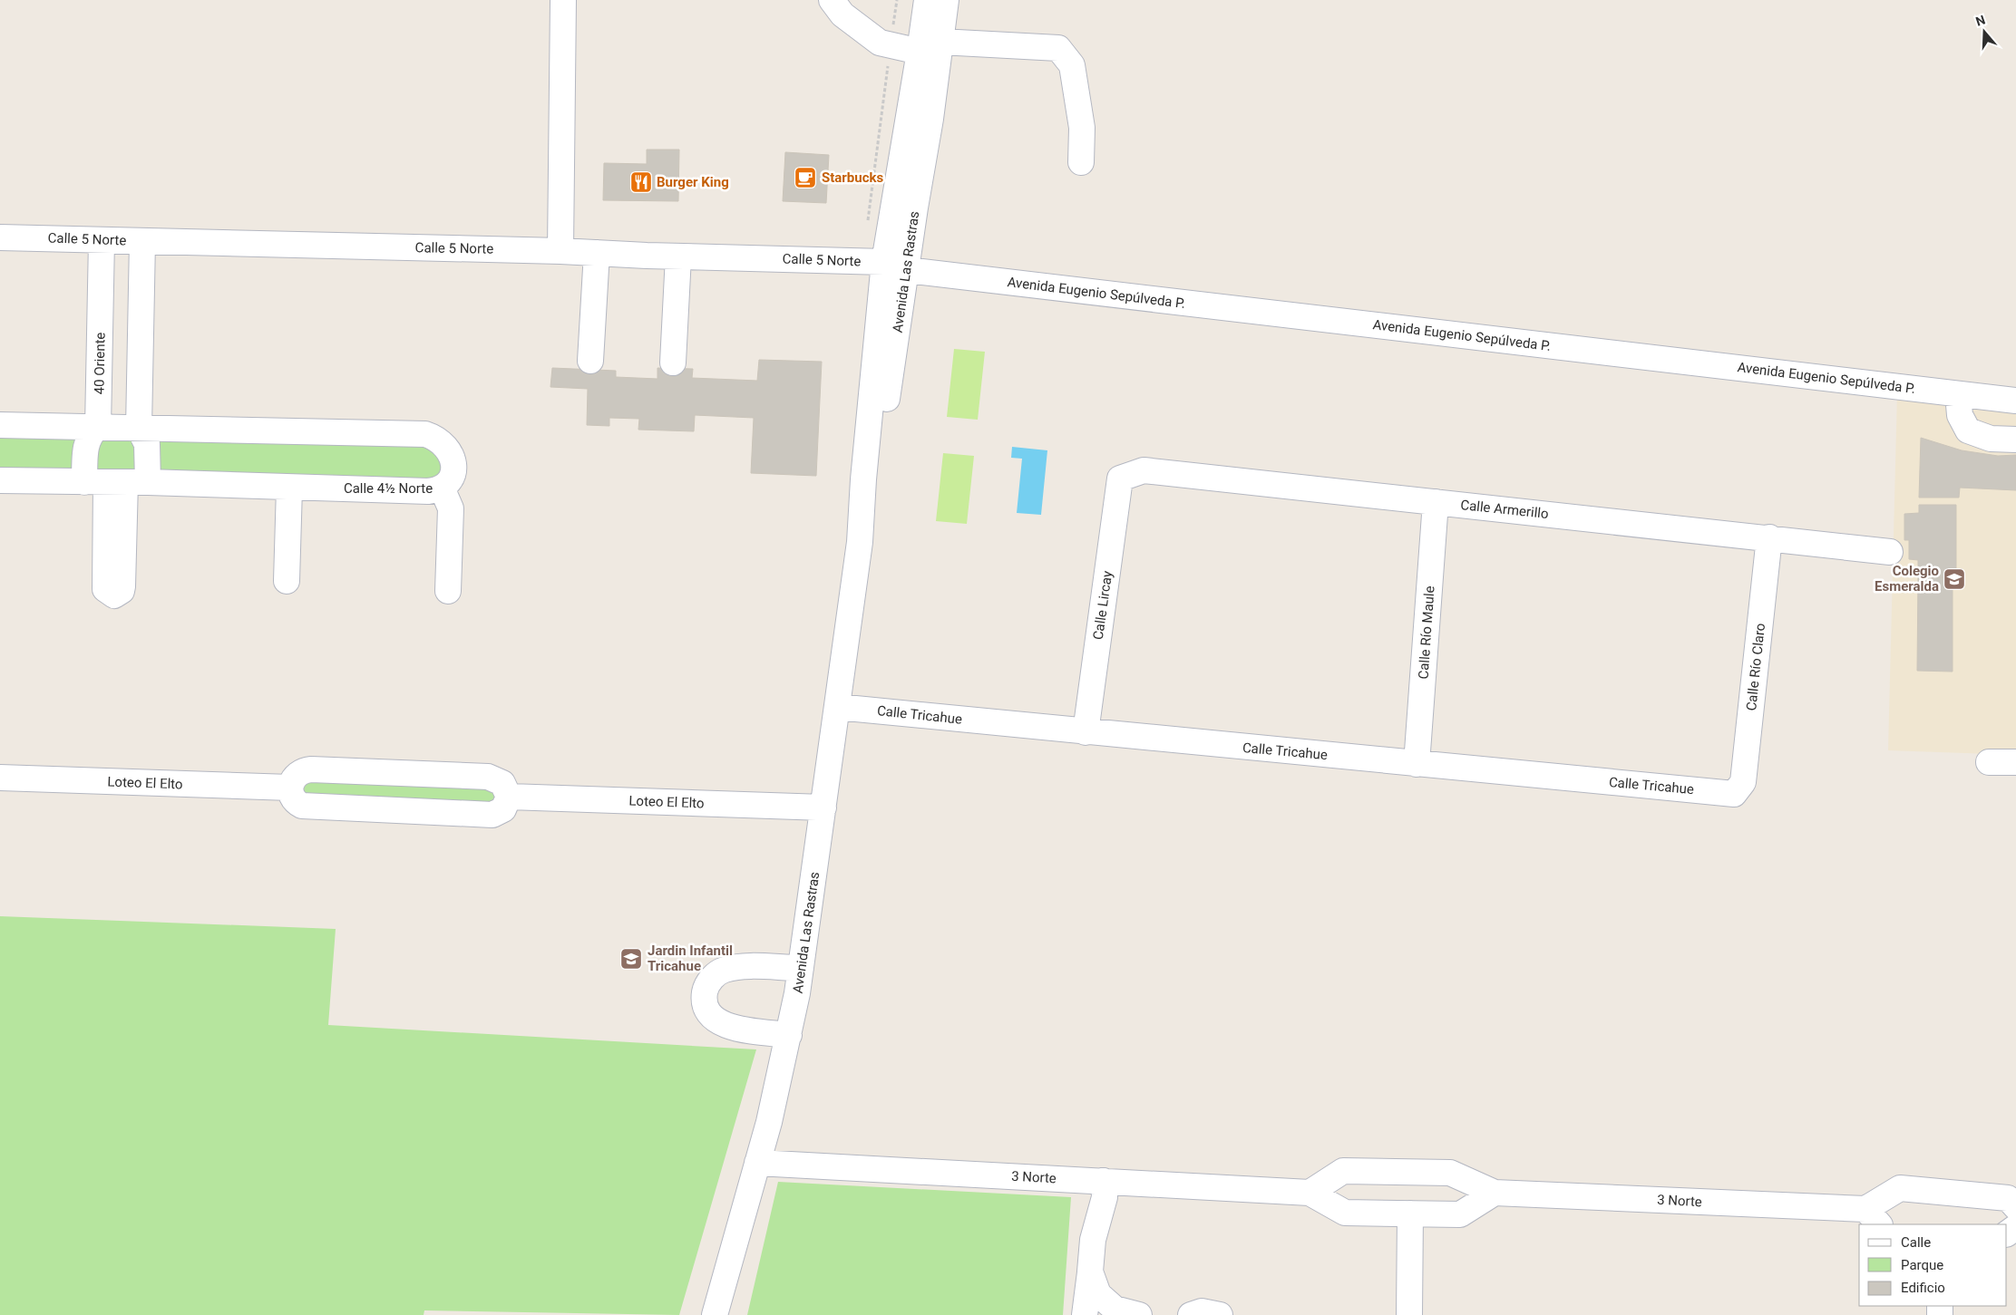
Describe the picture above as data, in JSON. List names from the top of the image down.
{
  "streets": {
    "street": [
      "Calle 5 Norte",
      "Avenida Las Rastras",
      "Avenida Eugenio Sepúlveda P.",
      "40 Oriente",
      "Calle 4½ Norte",
      "Calle Armerillo",
      "Calle Lircay",
      "Calle Río Maule",
      "Calle Río Claro",
      "Calle Tricahue",
      "Loteo El Elto",
      "3 Norte"
    ]
  },
  "crossings": [
    ["Calle 5 Norte", "Avenida Las Rastras"],
    ["Calle 5 Norte", "Avenida Eugenio Sepúlveda P."],
    ["Calle 5 Norte", "40 Oriente"],
    ["Avenida Las Rastras", "Avenida Eugenio Sepúlveda P."],
    ["Avenida Las Rastras", "Calle Tricahue"],
    ["Avenida Las Rastras", "Loteo El Elto"],
    ["Avenida Las Rastras", "3 Norte"],
    ["40 Oriente", "Calle 4½ Norte"],
    ["Calle Armerillo", "Calle Lircay"],
    ["Calle Armerillo", "Calle Río Maule"],
    ["Calle Armerillo", "Calle Río Claro"],
    ["Calle Lircay", "Calle Tricahue"],
    ["Calle Río Maule", "Calle Tricahue"],
    ["Calle Río Claro", "Calle Tricahue"]
  ],
  "places": {
    "cafe": ["Starbucks"],
    "restaurant": ["Burger King"],
    "school or university": ["Colegio Esmeralda", "Jardin Infantil Tricahue"]
  },
  "legend": ["Calle", "Parque", "Edificio"],
  "north": "top"
}
